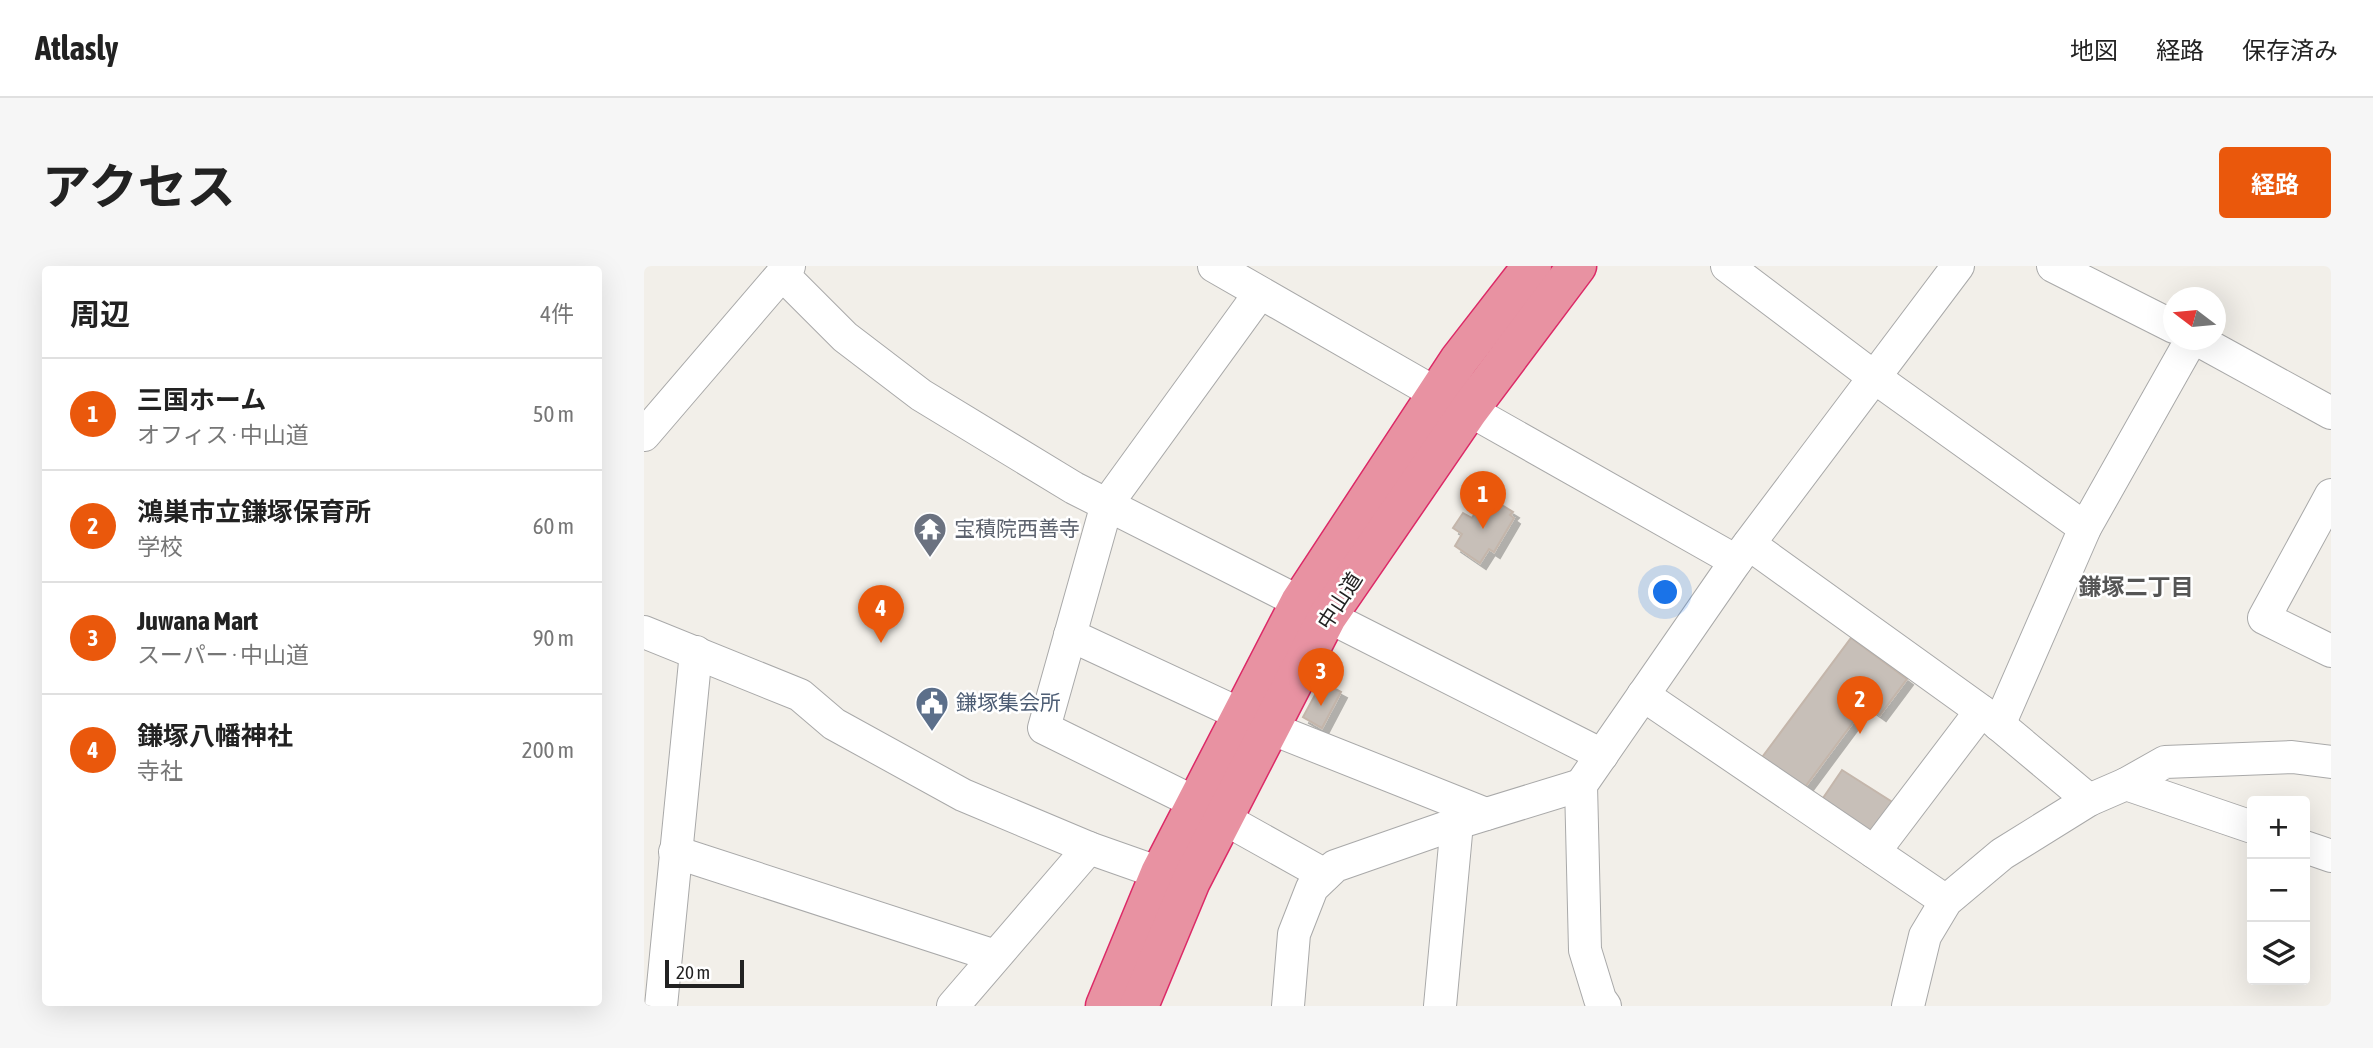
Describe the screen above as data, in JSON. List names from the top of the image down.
{
  "streets": {
    "highway": ["中山道"]
  },
  "districts": ["鎌塚二丁目"],
  "places": {
    "temple": ["宝積院西善寺"],
    "public building": ["鎌塚集会所"]
  },
  "scale_bar": "20 m",
  "north": "left",
  "page": {
    "header": "Atlasly",
    "nav": ["地図", "経路", "保存済み"],
    "title": "アクセス",
    "buttons": "経路",
    "heading": ["周辺", "4件"],
    "list": [
      {
        "mark": "1",
        "name": "三国ホーム",
        "note": "オフィス · 中山道",
        "value": "50 m"
      },
      {
        "mark": "2",
        "name": "鴻巣市立鎌塚保育所",
        "note": "学校",
        "value": "60 m"
      },
      {
        "mark": "3",
        "name": "Juwana Mart",
        "note": "スーパー · 中山道",
        "value": "90 m"
      },
      {
        "mark": "4",
        "name": "鎌塚八幡神社",
        "note": "寺社",
        "value": "200 m"
      }
    ],
    "pins": [
      "1",
      "4",
      "3",
      "2"
    ],
    "map_buttons": ["+", "−"],
    "scale": "20 m"
  }
}
